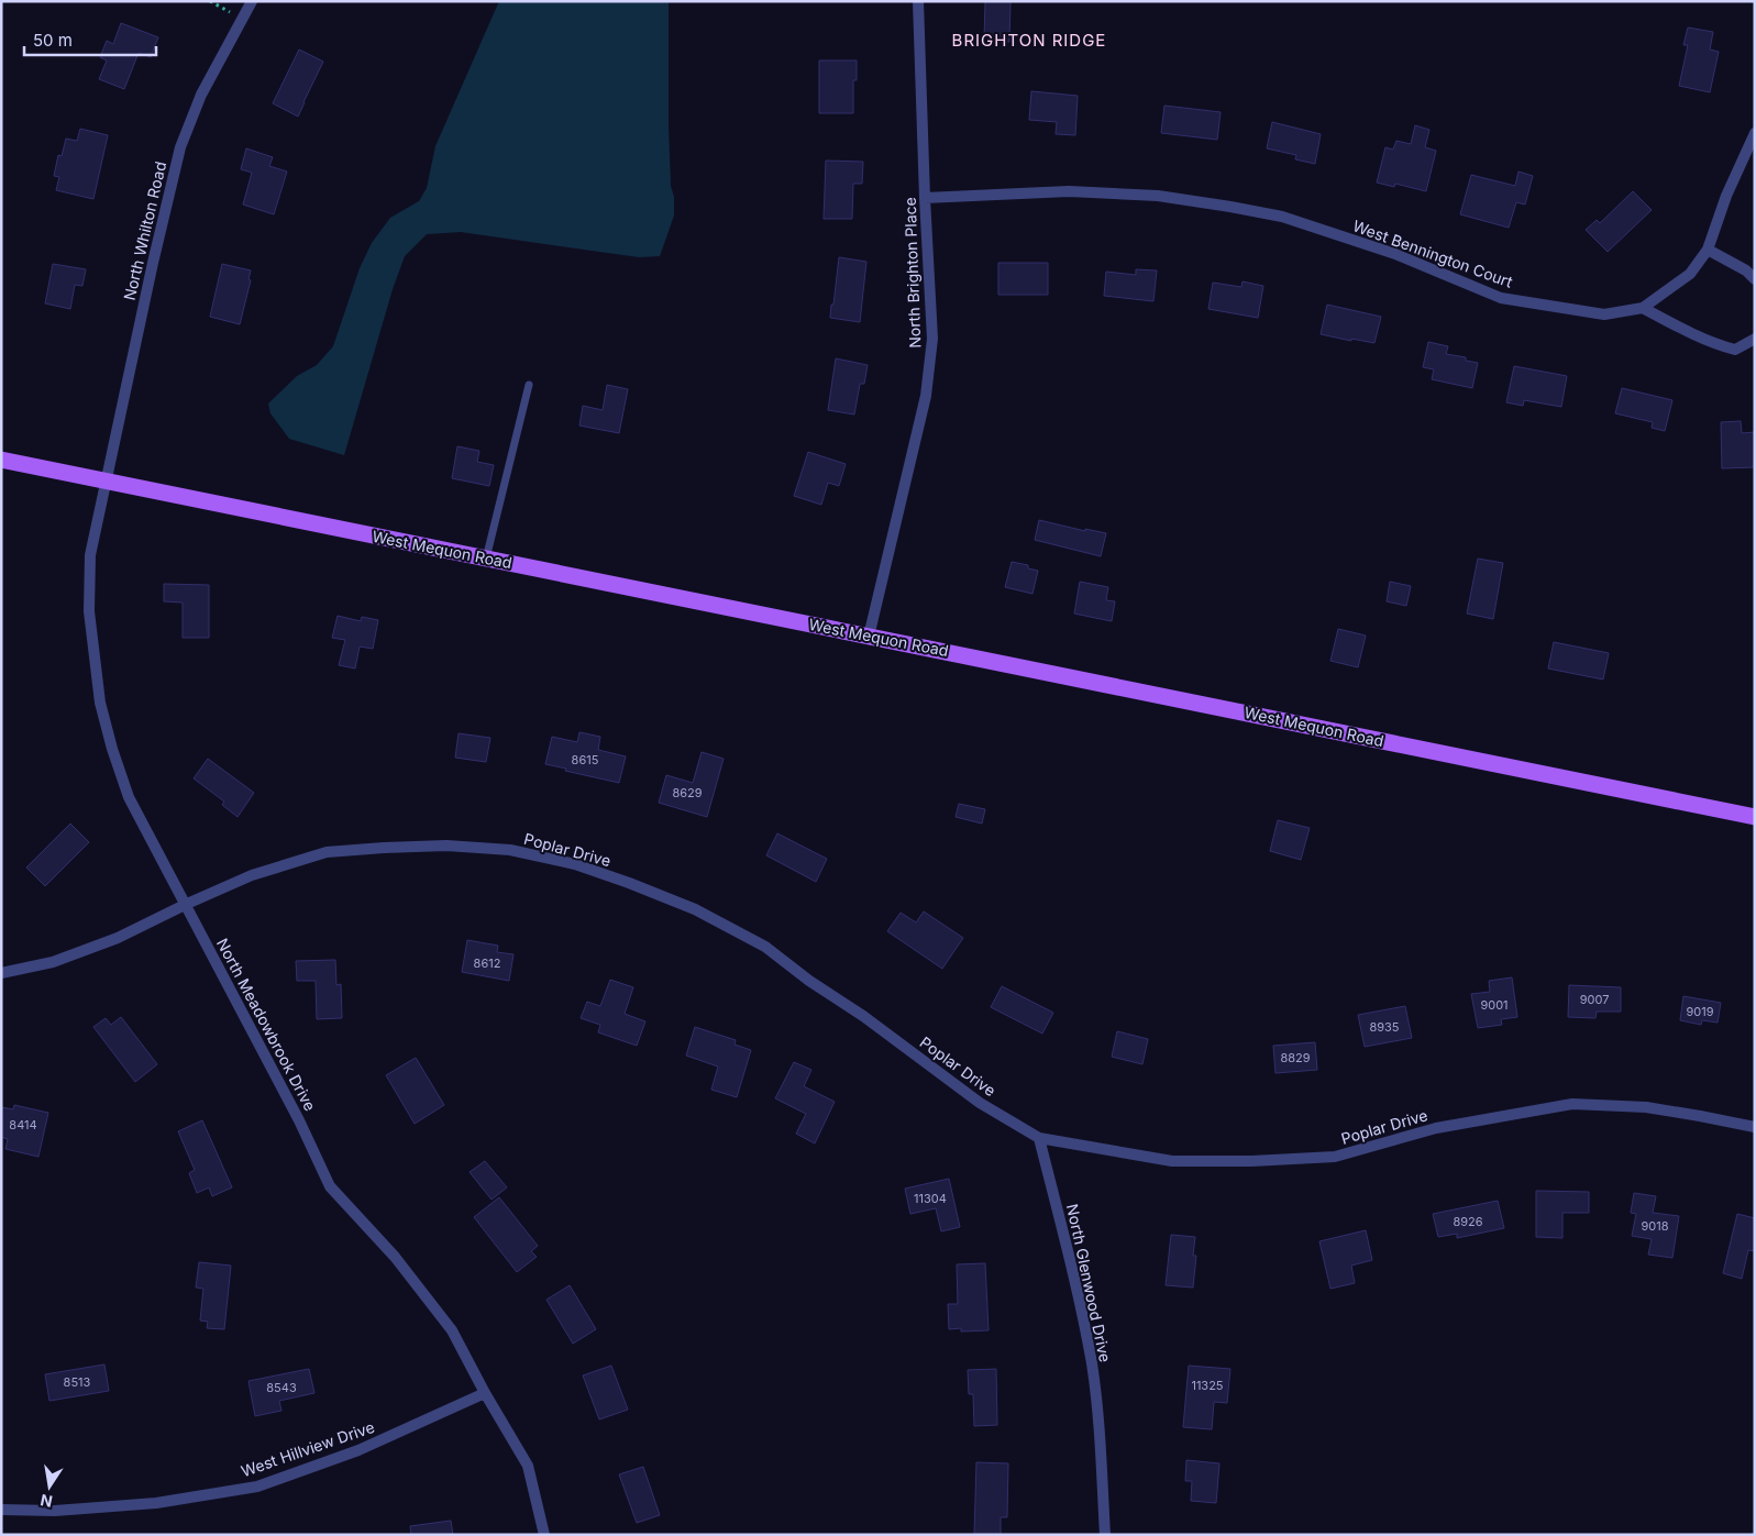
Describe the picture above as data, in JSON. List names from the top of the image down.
{
  "streets": {
    "main road": ["West Mequon Road"],
    "street": [
      "North Whilton Road",
      "West Bennington Court",
      "North Brighton Place",
      "Poplar Drive",
      "North Meadowbrook Drive",
      "North Glenwood Drive",
      "West Hillview Drive"
    ]
  },
  "crossings": [
    ["North Whilton Road", "West Mequon Road"],
    ["North Whilton Road", "North Meadowbrook Drive"],
    ["West Bennington Court", "North Brighton Place"],
    ["North Brighton Place", "West Mequon Road"],
    ["West Mequon Road", "North Meadowbrook Drive"],
    ["Poplar Drive", "North Meadowbrook Drive"],
    ["Poplar Drive", "North Glenwood Drive"],
    ["North Meadowbrook Drive", "West Hillview Drive"]
  ],
  "districts": ["BRIGHTON RIDGE"],
  "house_numbers": [
    "8615",
    "8629",
    "8612",
    "9007",
    "9001",
    "9019",
    "8935",
    "8829",
    "8414",
    "11304",
    "8926",
    "9018",
    "8513",
    "11325",
    "8543"
  ],
  "scale_bar": "50 m",
  "north": "bottom"
}
